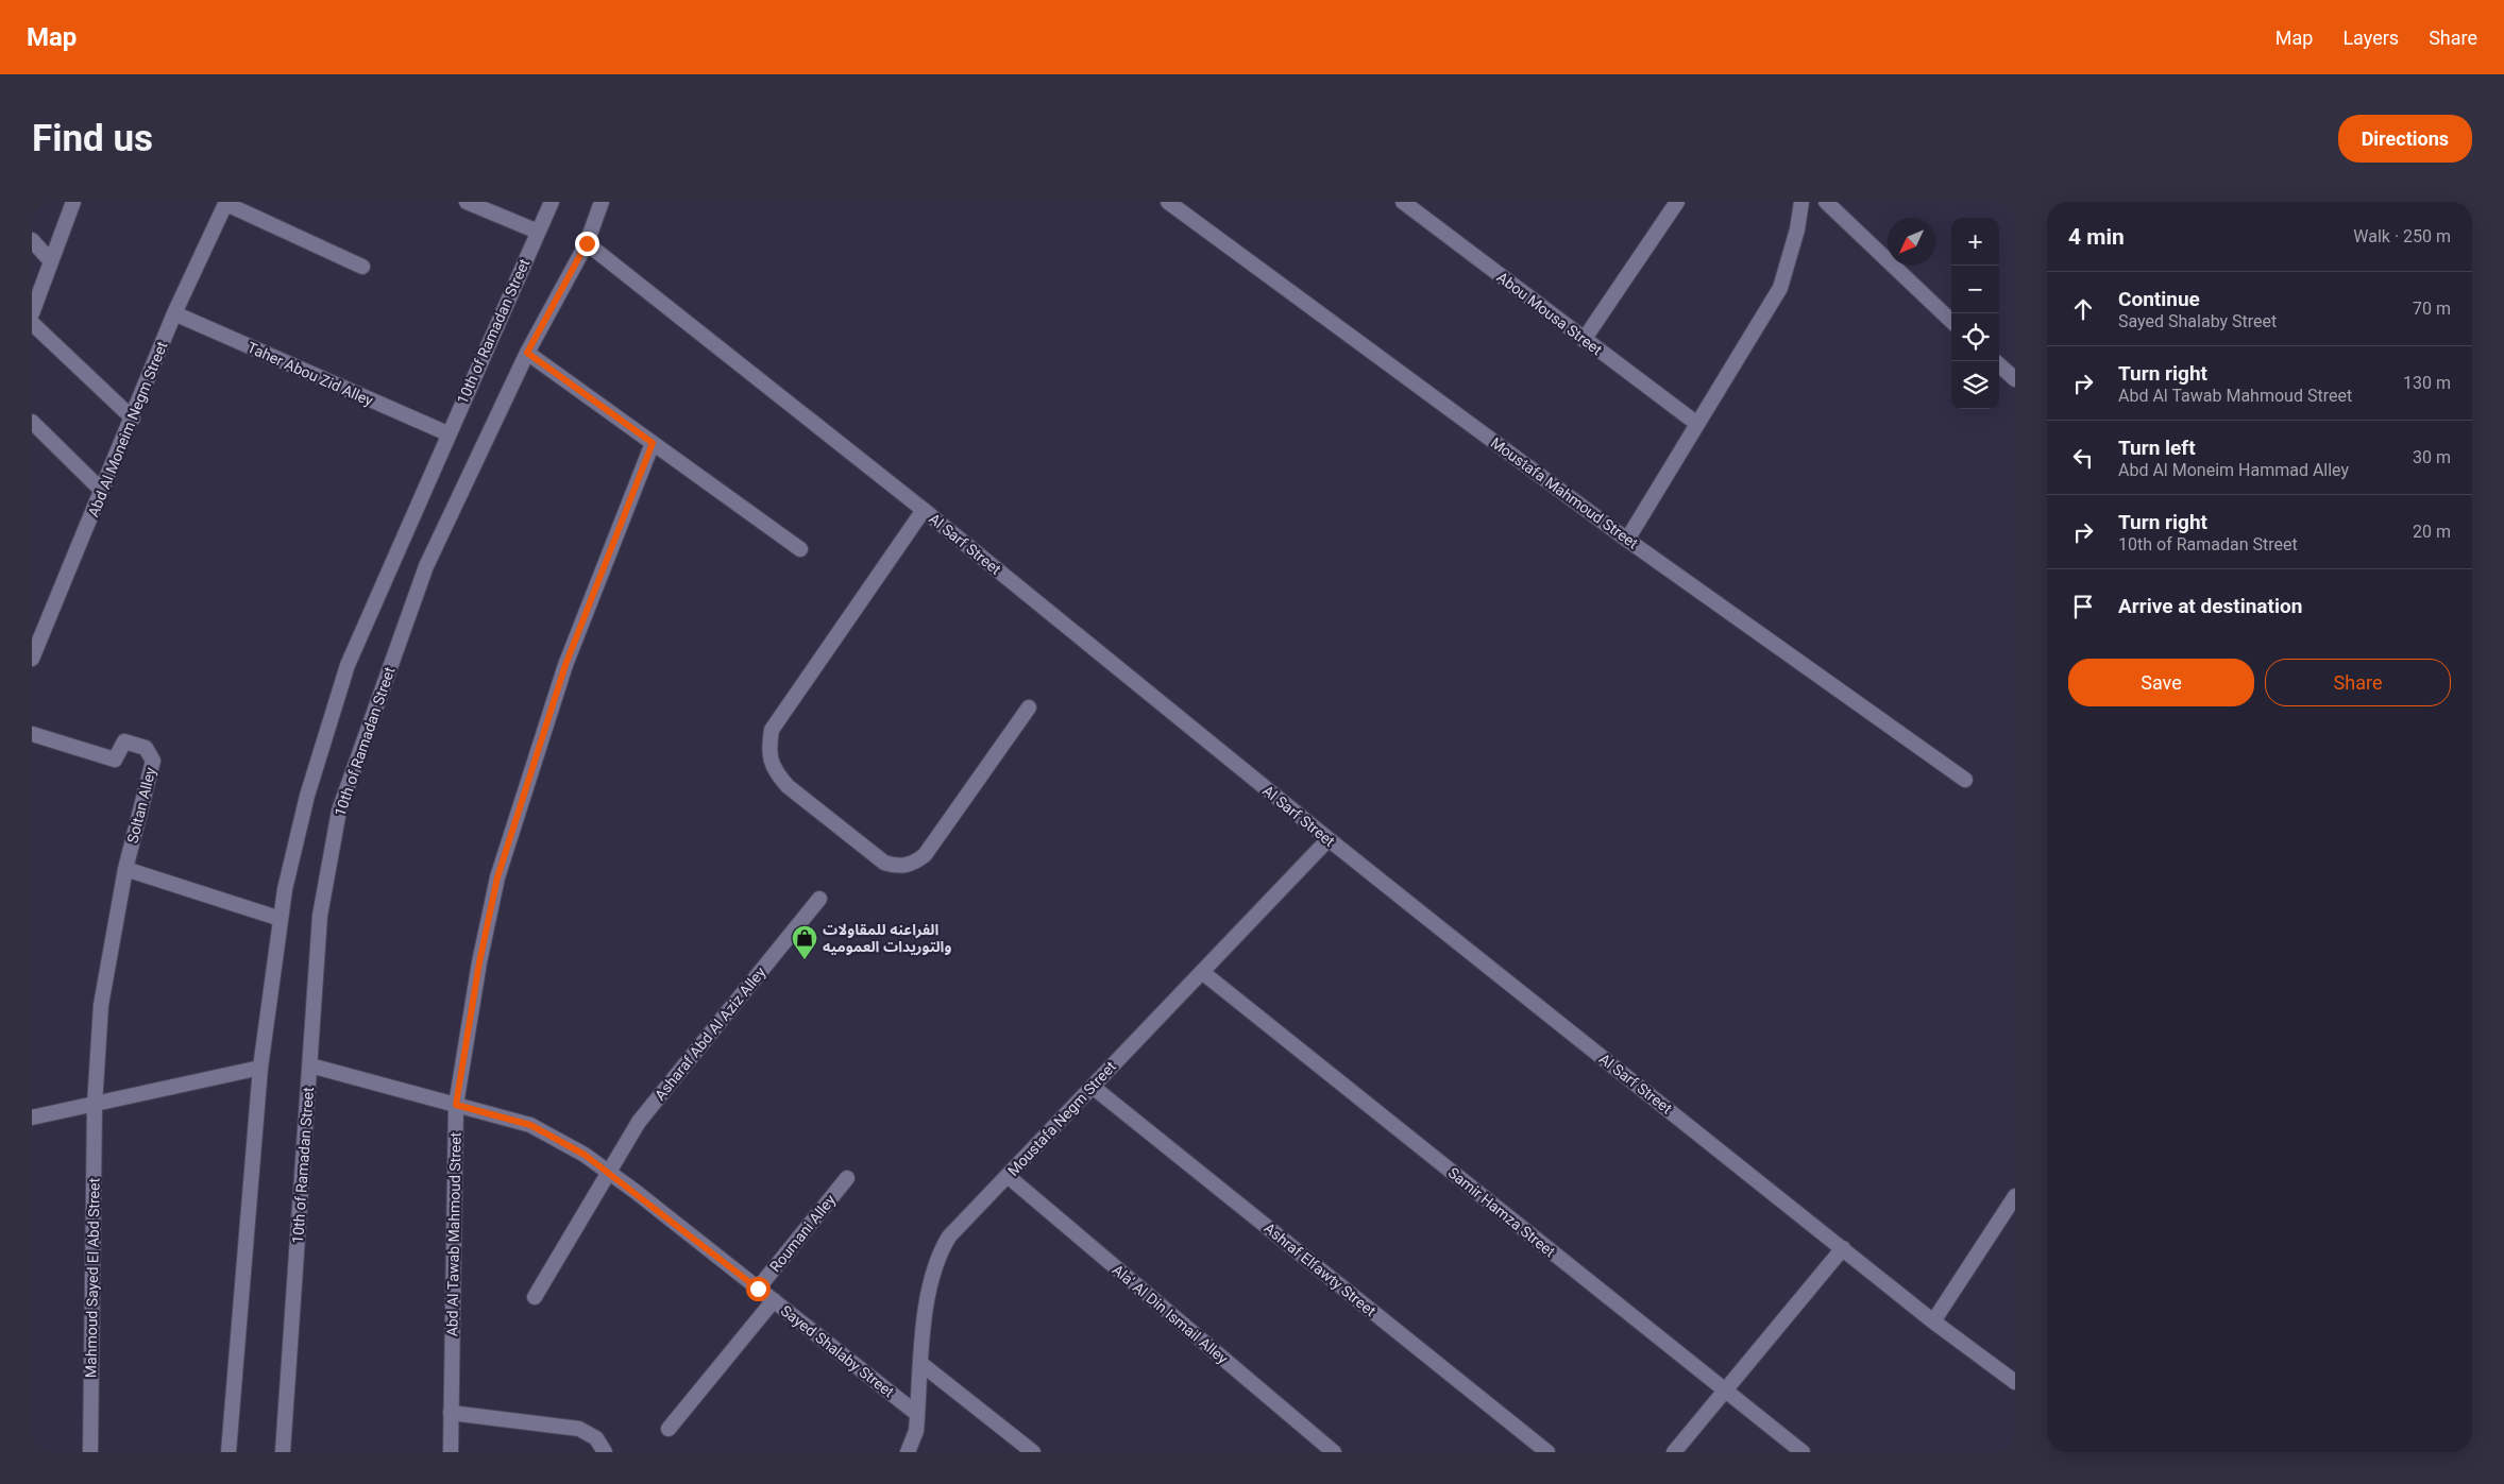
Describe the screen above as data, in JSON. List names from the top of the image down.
{
  "streets": {
    "street": [
      "Abou Mousa Street",
      "10th of Ramadan Street",
      "Taher Abou Zid Alley",
      "Abd Al Moneim Negm Street",
      "Moustafa Mahmoud Street",
      "Al Sarf Street",
      "Soltan Alley",
      "Asharaf Abd Al Aziz Alley",
      "Moustafa Negm Street",
      "Samir Hamza Street",
      "Roumani Alley",
      "Abd Al Tawab Mahmoud Street",
      "Ashraf Elfawty Street",
      "Mahmoud Sayed El Abd Street",
      "Ala' Al Din Ismail Alley",
      "Sayed Shalaby Street"
    ]
  },
  "crossings": [
    ["10th of Ramadan Street", "Taher Abou Zid Alley"],
    ["10th of Ramadan Street", "Al Sarf Street"],
    ["10th of Ramadan Street", "Sayed Shalaby Street"],
    ["Taher Abou Zid Alley", "Abd Al Moneim Negm Street"],
    ["Al Sarf Street", "Moustafa Negm Street"],
    ["Soltan Alley", "Mahmoud Sayed El Abd Street"],
    ["Asharaf Abd Al Aziz Alley", "Sayed Shalaby Street"],
    ["Moustafa Negm Street", "Samir Hamza Street"],
    ["Moustafa Negm Street", "Ashraf Elfawty Street"],
    ["Moustafa Negm Street", "Ala' Al Din Ismail Alley"],
    ["Moustafa Negm Street", "Sayed Shalaby Street"],
    ["Roumani Alley", "Sayed Shalaby Street"],
    ["Abd Al Tawab Mahmoud Street", "Sayed Shalaby Street"]
  ],
  "places": {
    "shop": ["الفراعنه للمقاولات والتوريدات العموميه"]
  },
  "north": "bottom left",
  "page": {
    "header": "Map",
    "nav": ["Map", "Layers", "Share"],
    "buttons": [
      "Directions",
      ["Save", "Share"]
    ],
    "title": "Find us",
    "heading": ["4 min", "Walk · 250 m"],
    "map_buttons": ["+", "−"],
    "list": [
      ["Continue", "Sayed Shalaby Street", "70 m"],
      ["Turn right", "Abd Al Tawab Mahmoud Street", "130 m"],
      ["Turn left", "Abd Al Moneim Hammad Alley", "30 m"],
      ["Turn right", "10th of Ramadan Street", "20 m"],
      "Arrive at destination"
    ]
  }
}
